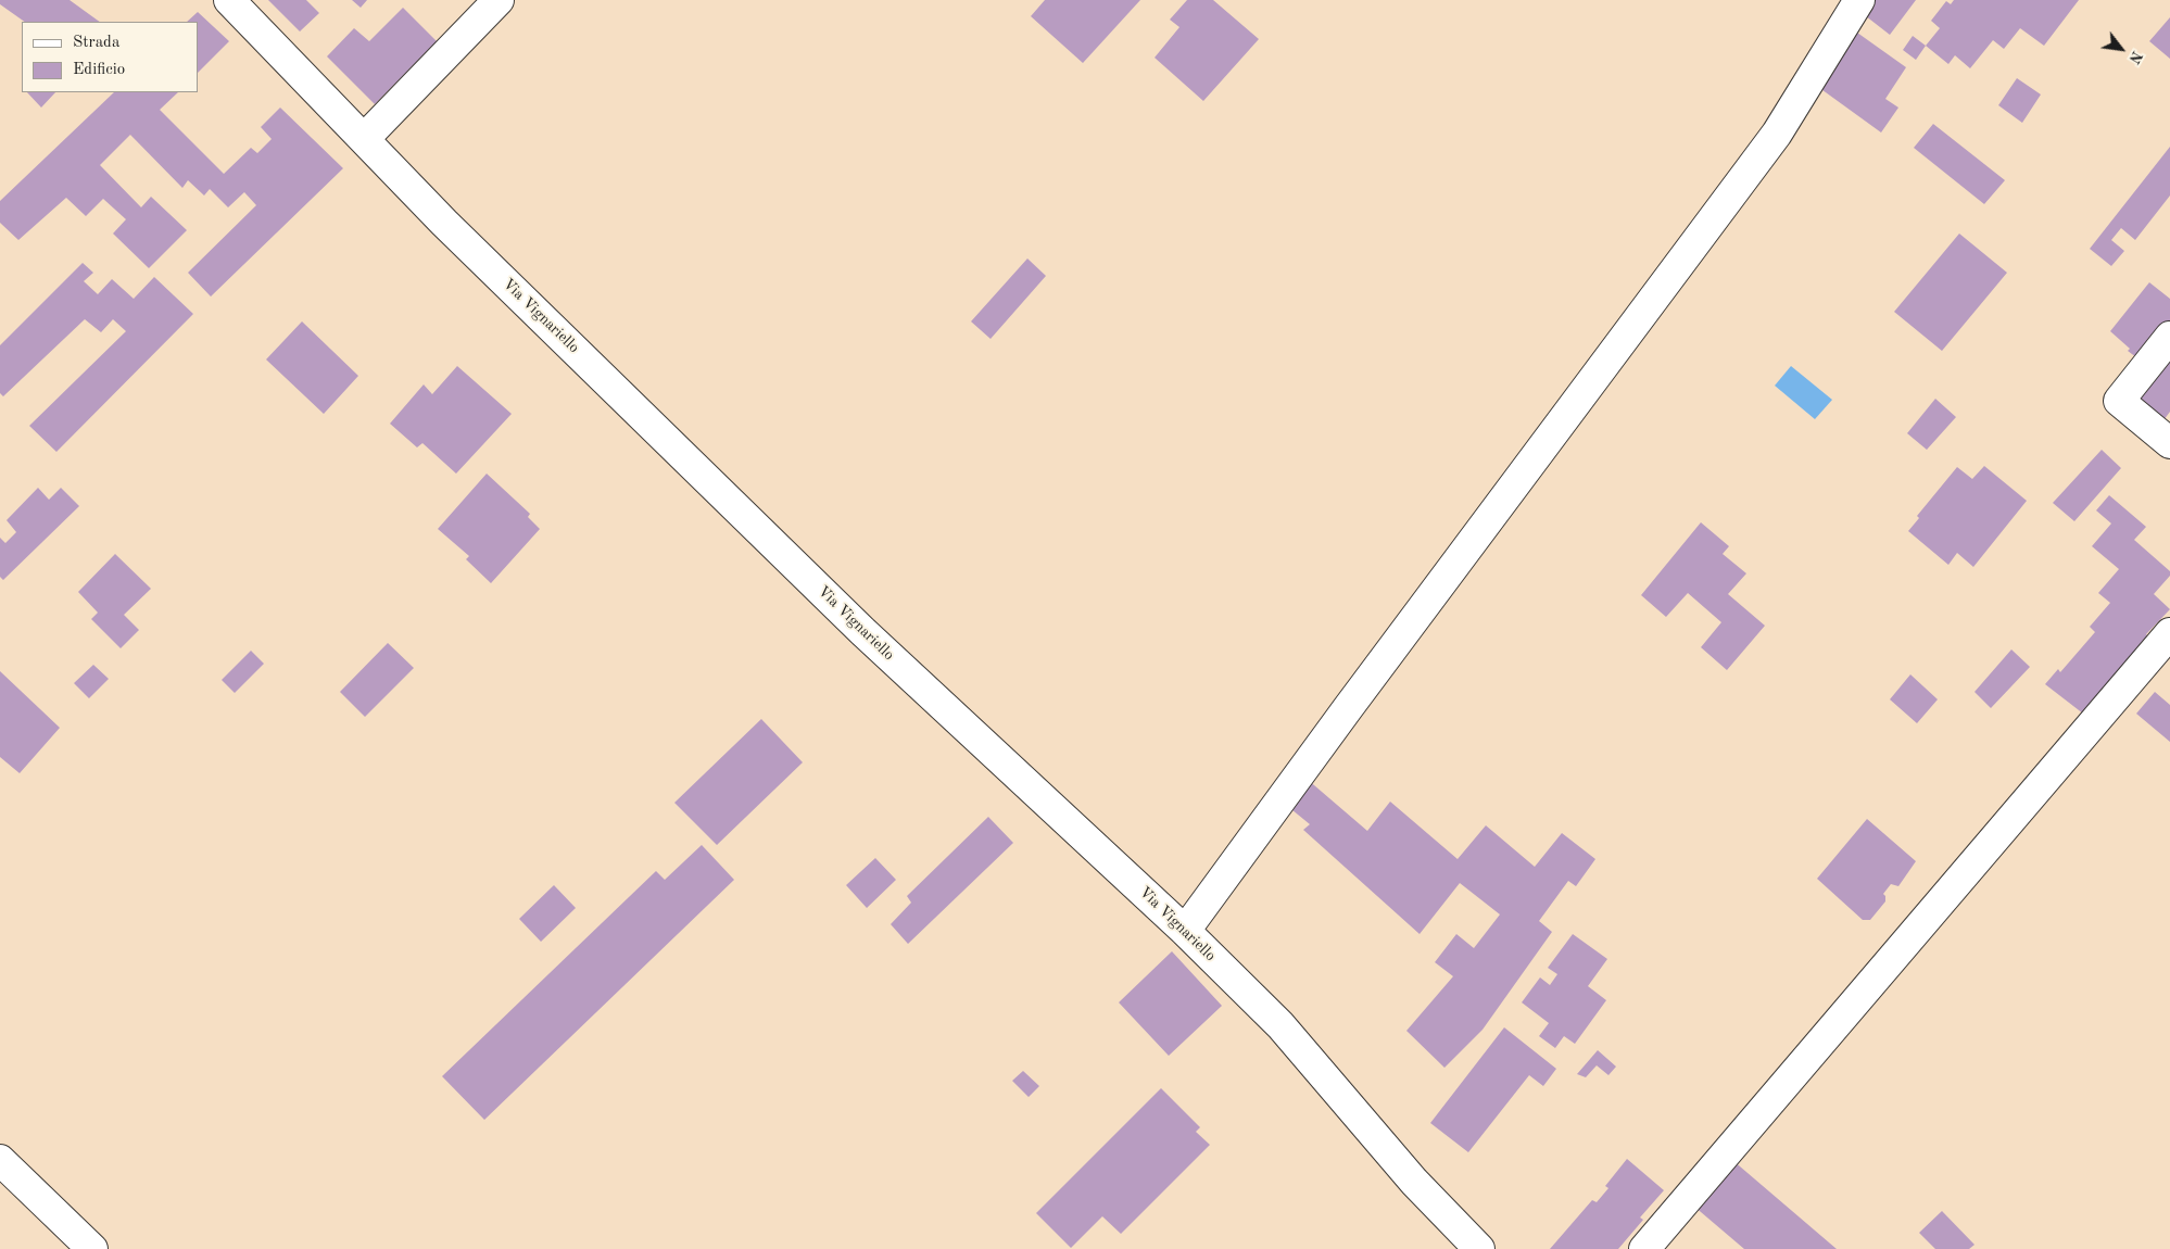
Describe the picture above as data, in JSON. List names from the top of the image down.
{
  "streets": {
    "street": ["Via Vignariello"]
  },
  "legend": ["Strada", "Edificio"],
  "north": "bottom right"
}
